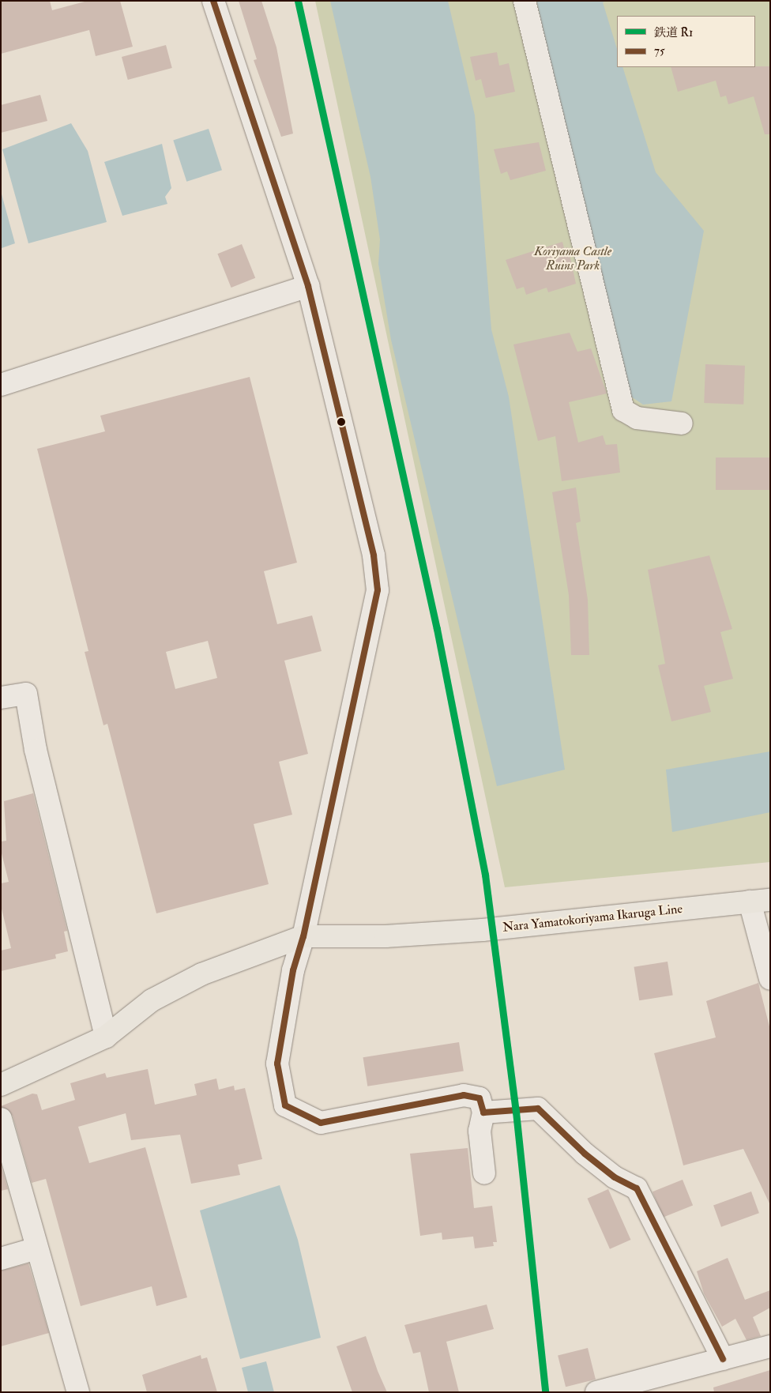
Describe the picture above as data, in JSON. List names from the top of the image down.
{
  "streets": {
    "main road": ["Nara Yamatokoriyama Ikaruga Line"]
  },
  "parks": ["Koriyama Castle Ruins Park"],
  "lines": ["rail line R1", "transit line 75"],
  "legend": ["鉄道 R1", "75"]
}
